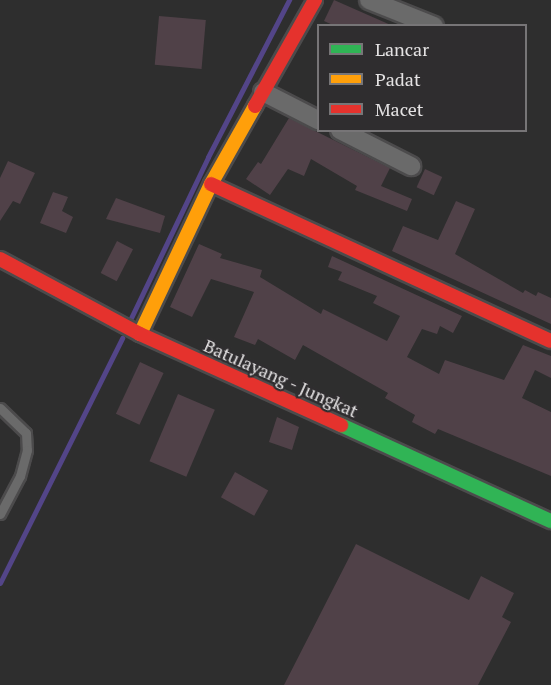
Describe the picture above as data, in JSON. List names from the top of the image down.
{
  "streets": {
    "main road": ["Batulayang - Jungkat"]
  },
  "legend": ["Lancar", "Padat", "Macet"]
}
